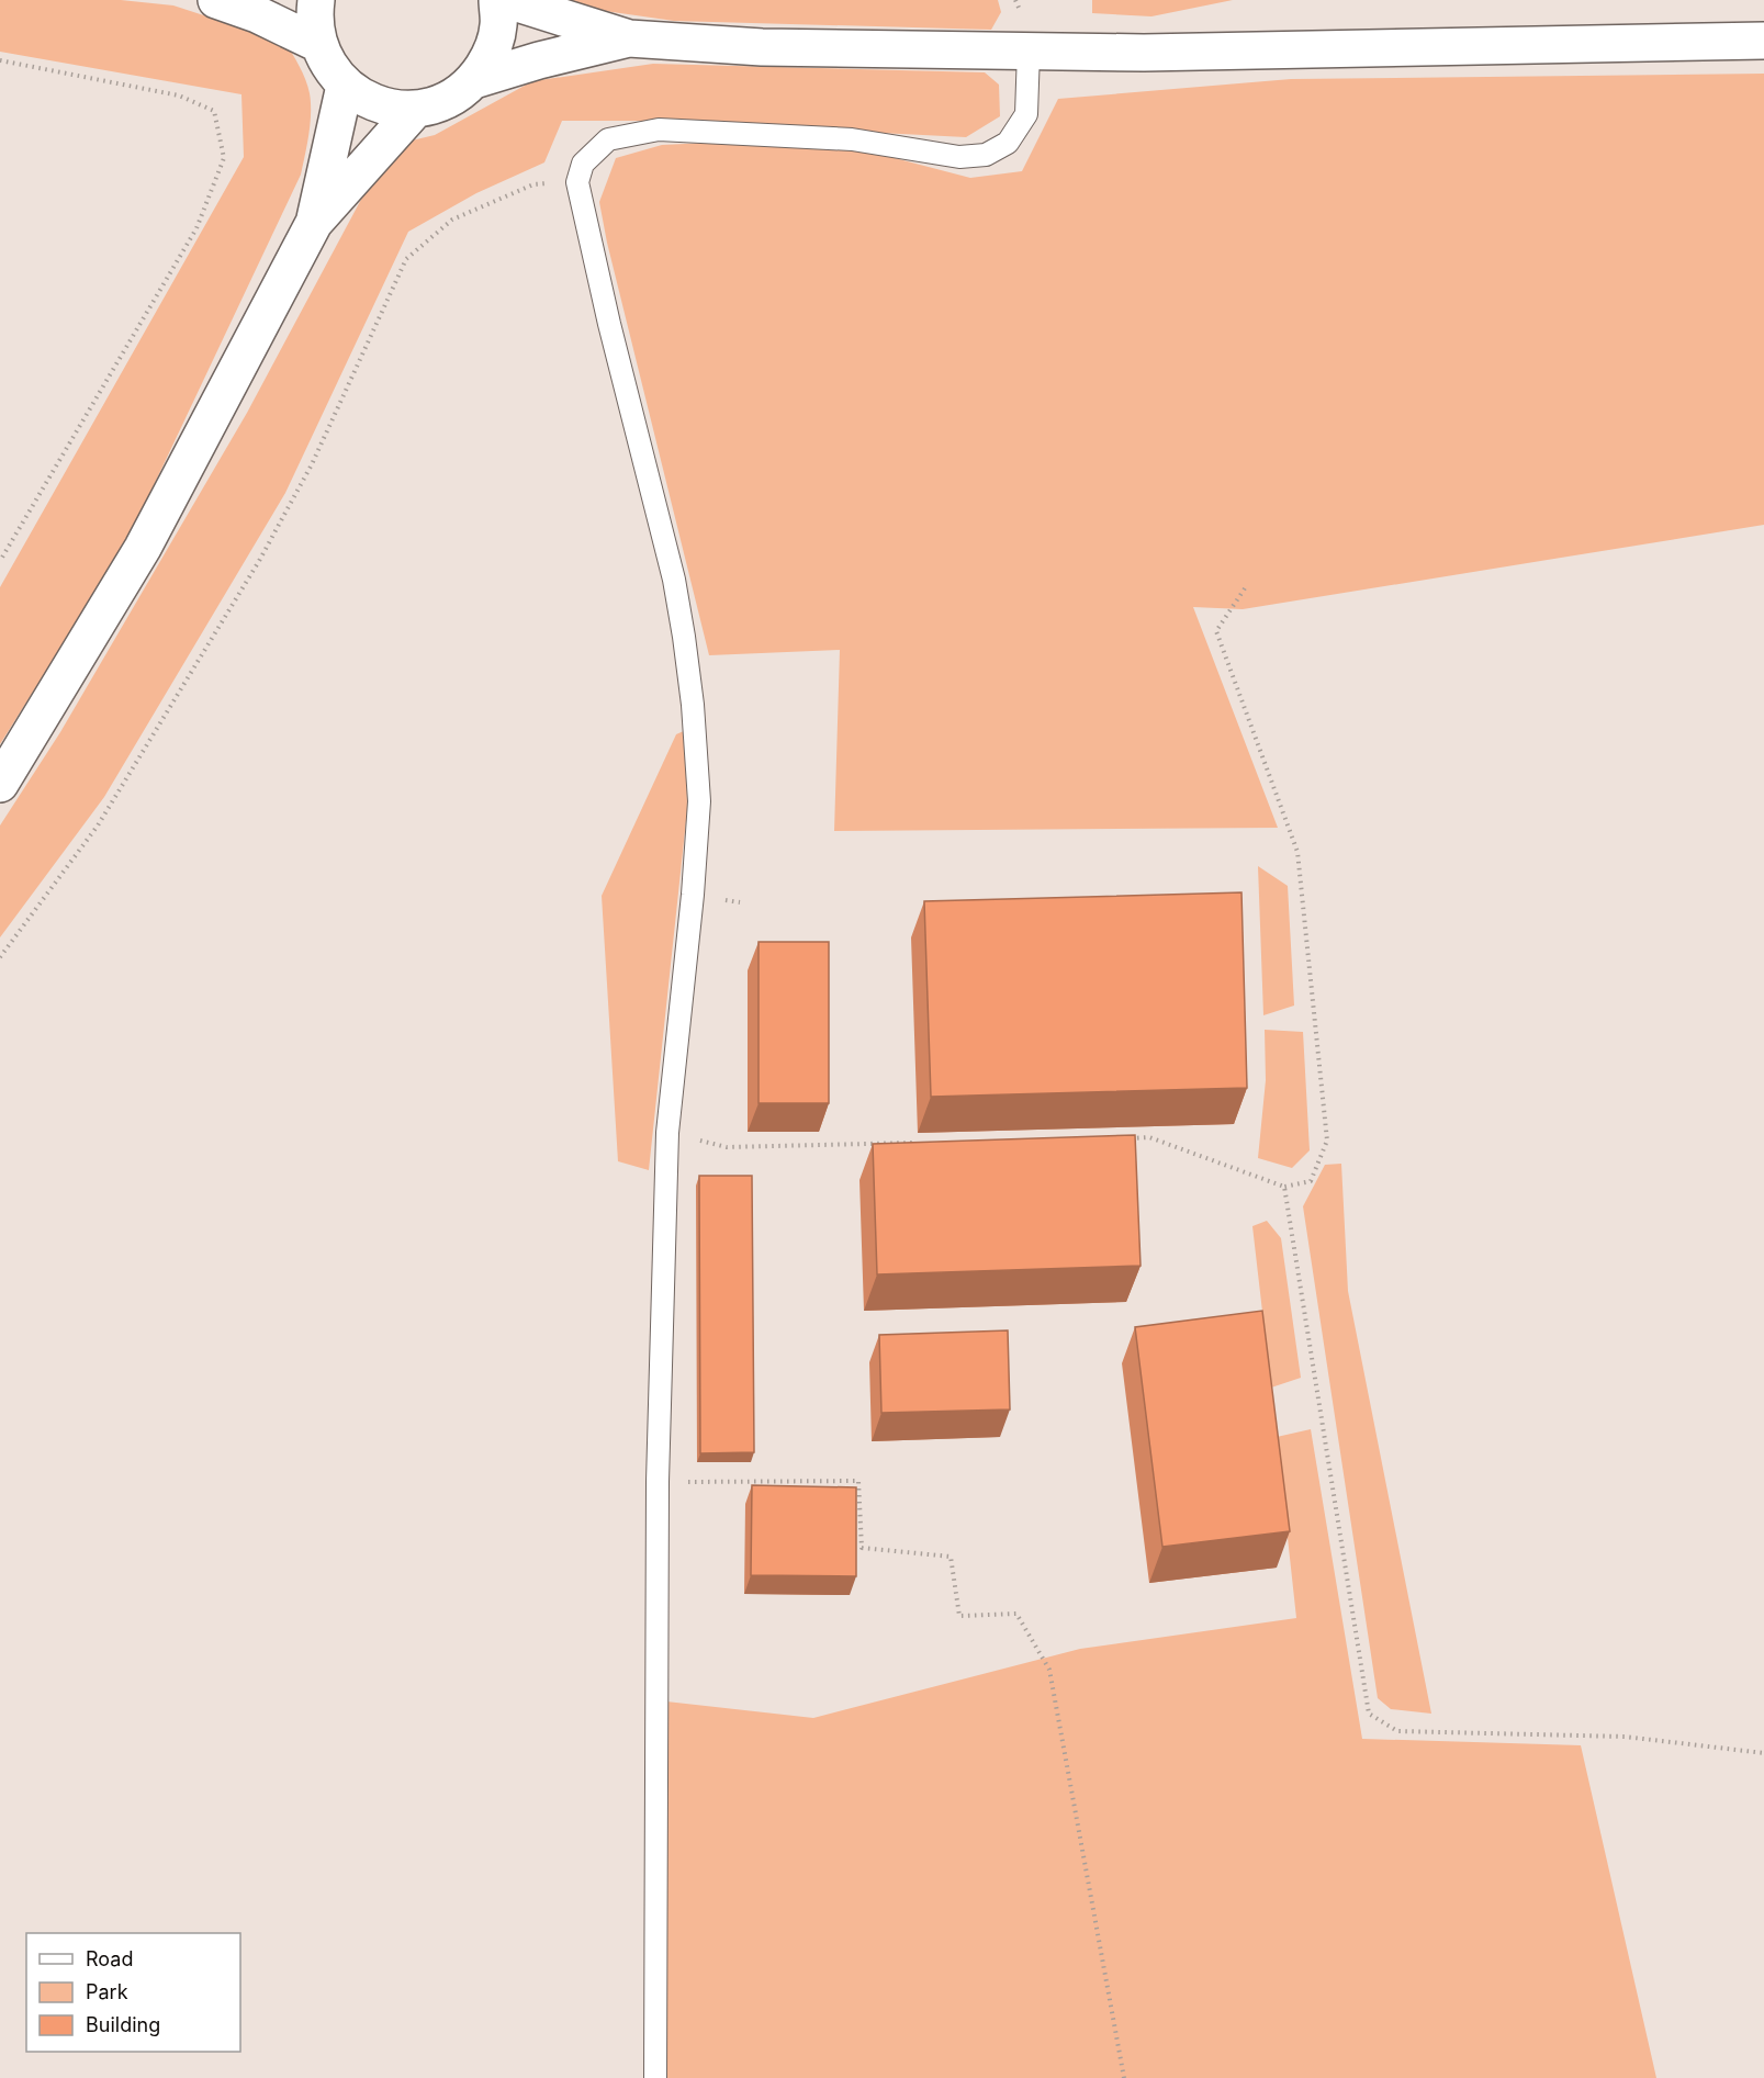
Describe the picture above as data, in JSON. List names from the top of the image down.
{
  "legend": ["Road", "Park", "Building"]
}
